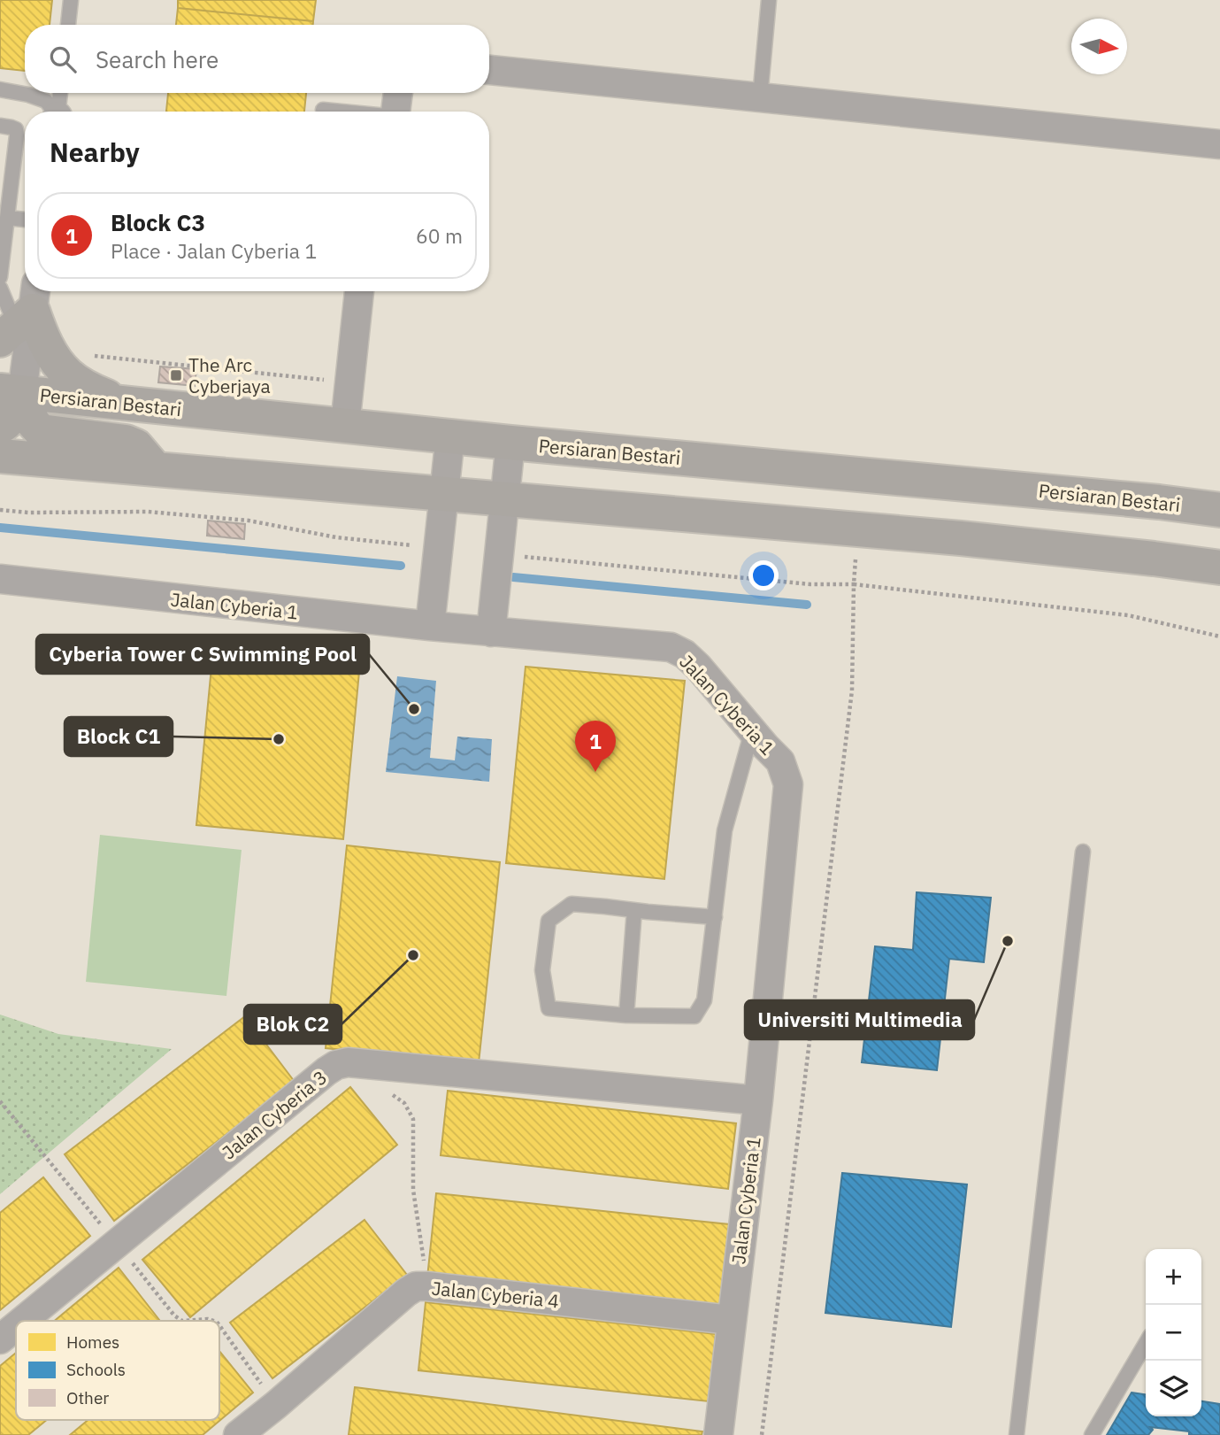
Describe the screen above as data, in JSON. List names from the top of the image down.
{
  "streets": {
    "main road": ["Persiaran Bestari"],
    "street": ["Jalan Cyberia 1", "Jalan Cyberia 3", "Jalan Cyberia 4"]
  },
  "crossings": [
    ["Jalan Cyberia 1", "Jalan Cyberia 3"],
    ["Jalan Cyberia 1", "Jalan Cyberia 4"]
  ],
  "places": {
    "transit": ["The Arc Cyberjaya"],
    "other": [
      "Cyberia Tower C Swimming Pool",
      "Block C1",
      "Universiti Multimedia",
      "Blok C2"
    ]
  },
  "legend": ["Homes", "Schools", "Other"],
  "north": "right",
  "page": {
    "search": "Search here",
    "heading": "Nearby",
    "list": [
      {
        "mark": "1",
        "name": "Block C3",
        "note": "Place · Jalan Cyberia 1",
        "value": "60 m"
      }
    ],
    "pins": "1",
    "map_buttons": ["+", "−"]
  }
}
